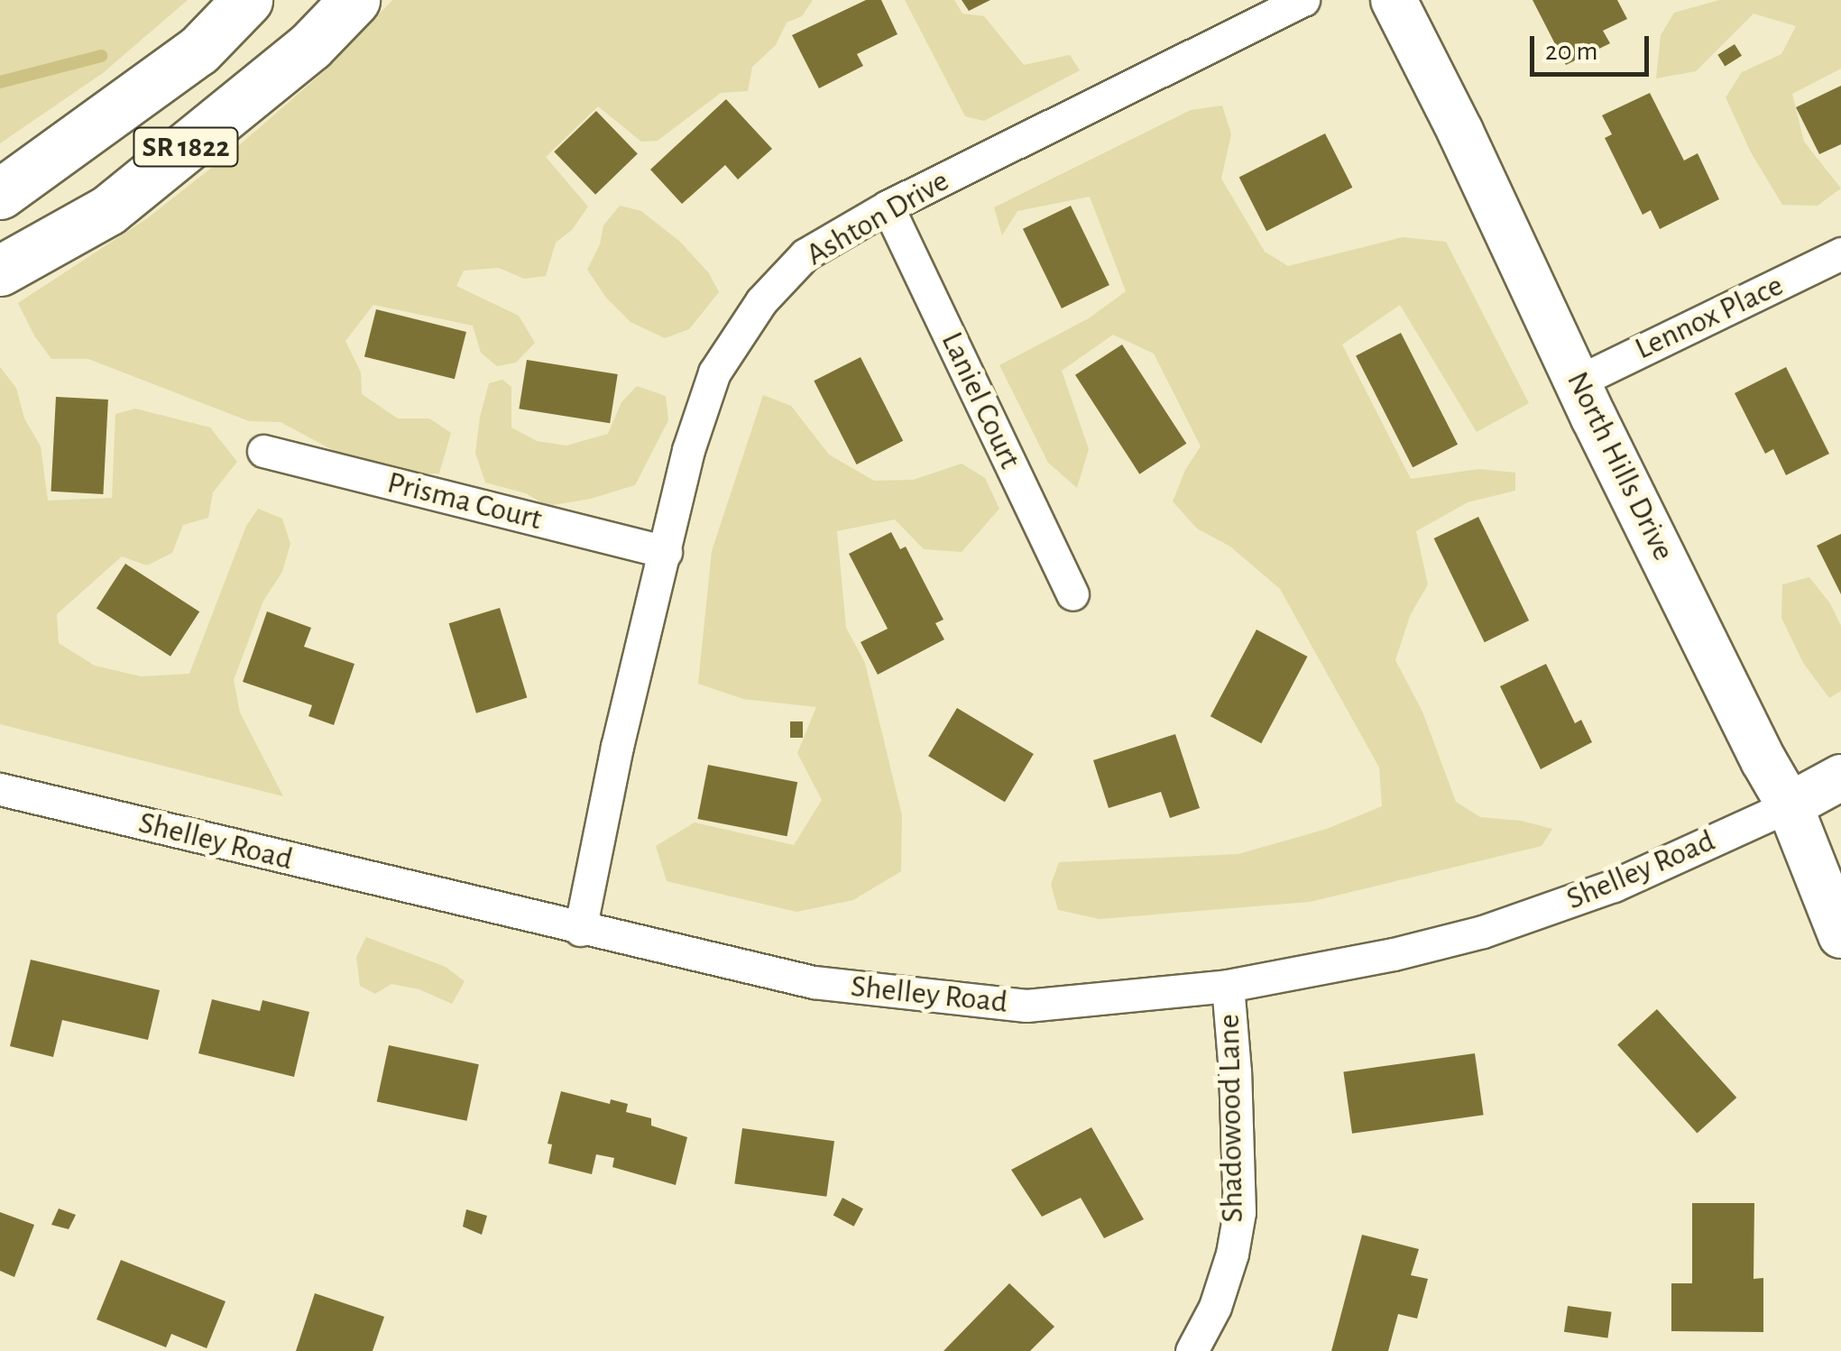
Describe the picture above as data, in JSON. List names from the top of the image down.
{
  "streets": {
    "main road": ["SR 1822", "North Hills Drive", "Shelley Road"],
    "street": [
      "Ashton Drive",
      "Lennox Place",
      "Laniel Court",
      "Prisma Court",
      "Shadowood Lane"
    ]
  },
  "crossings": [
    ["Ashton Drive", "Laniel Court"],
    ["Ashton Drive", "Prisma Court"],
    ["Ashton Drive", "Shelley Road"],
    ["Lennox Place", "North Hills Drive"],
    ["North Hills Drive", "Shelley Road"],
    ["Shelley Road", "Shadowood Lane"]
  ],
  "scale_bar": "20 m"
}
